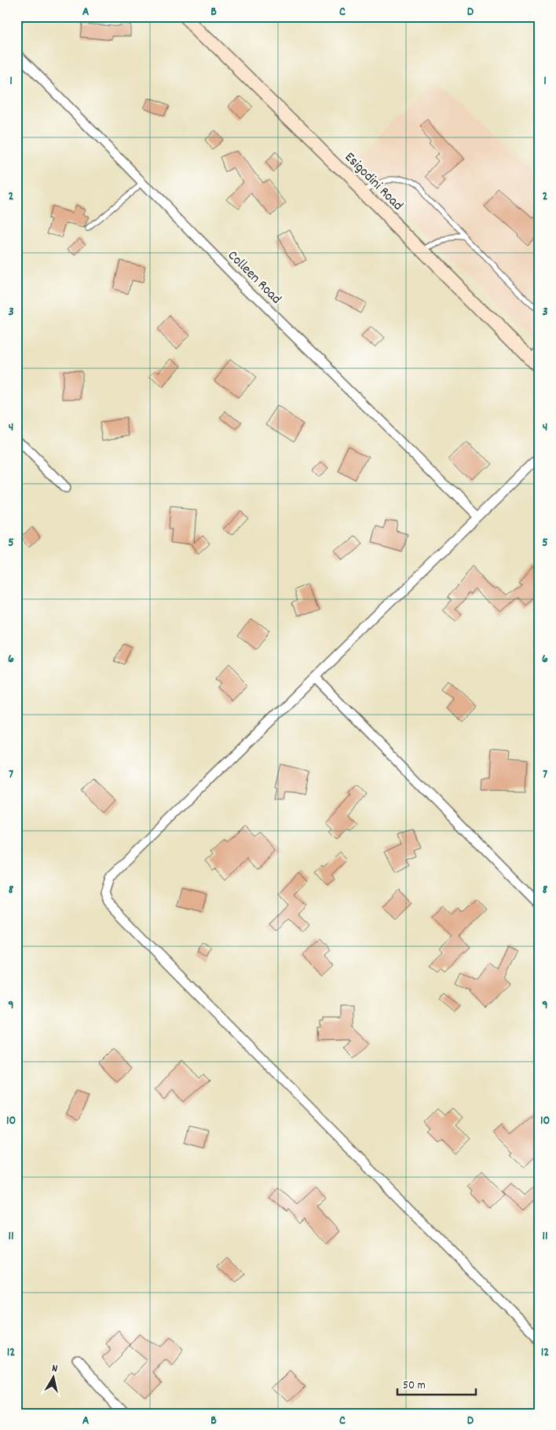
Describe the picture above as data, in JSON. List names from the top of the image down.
{
  "streets": {
    "main road": ["Esigodini Road"],
    "street": ["Colleen Road"]
  },
  "scale_bar": "50 m",
  "north": "top",
  "grid": {
    "columns": [
      "A",
      "B",
      "C",
      "D"
    ],
    "rows": [
      "1",
      "2",
      "3",
      "4",
      "5",
      "6",
      "7",
      "8",
      "9",
      "10",
      "11",
      "12"
    ]
  }
}
